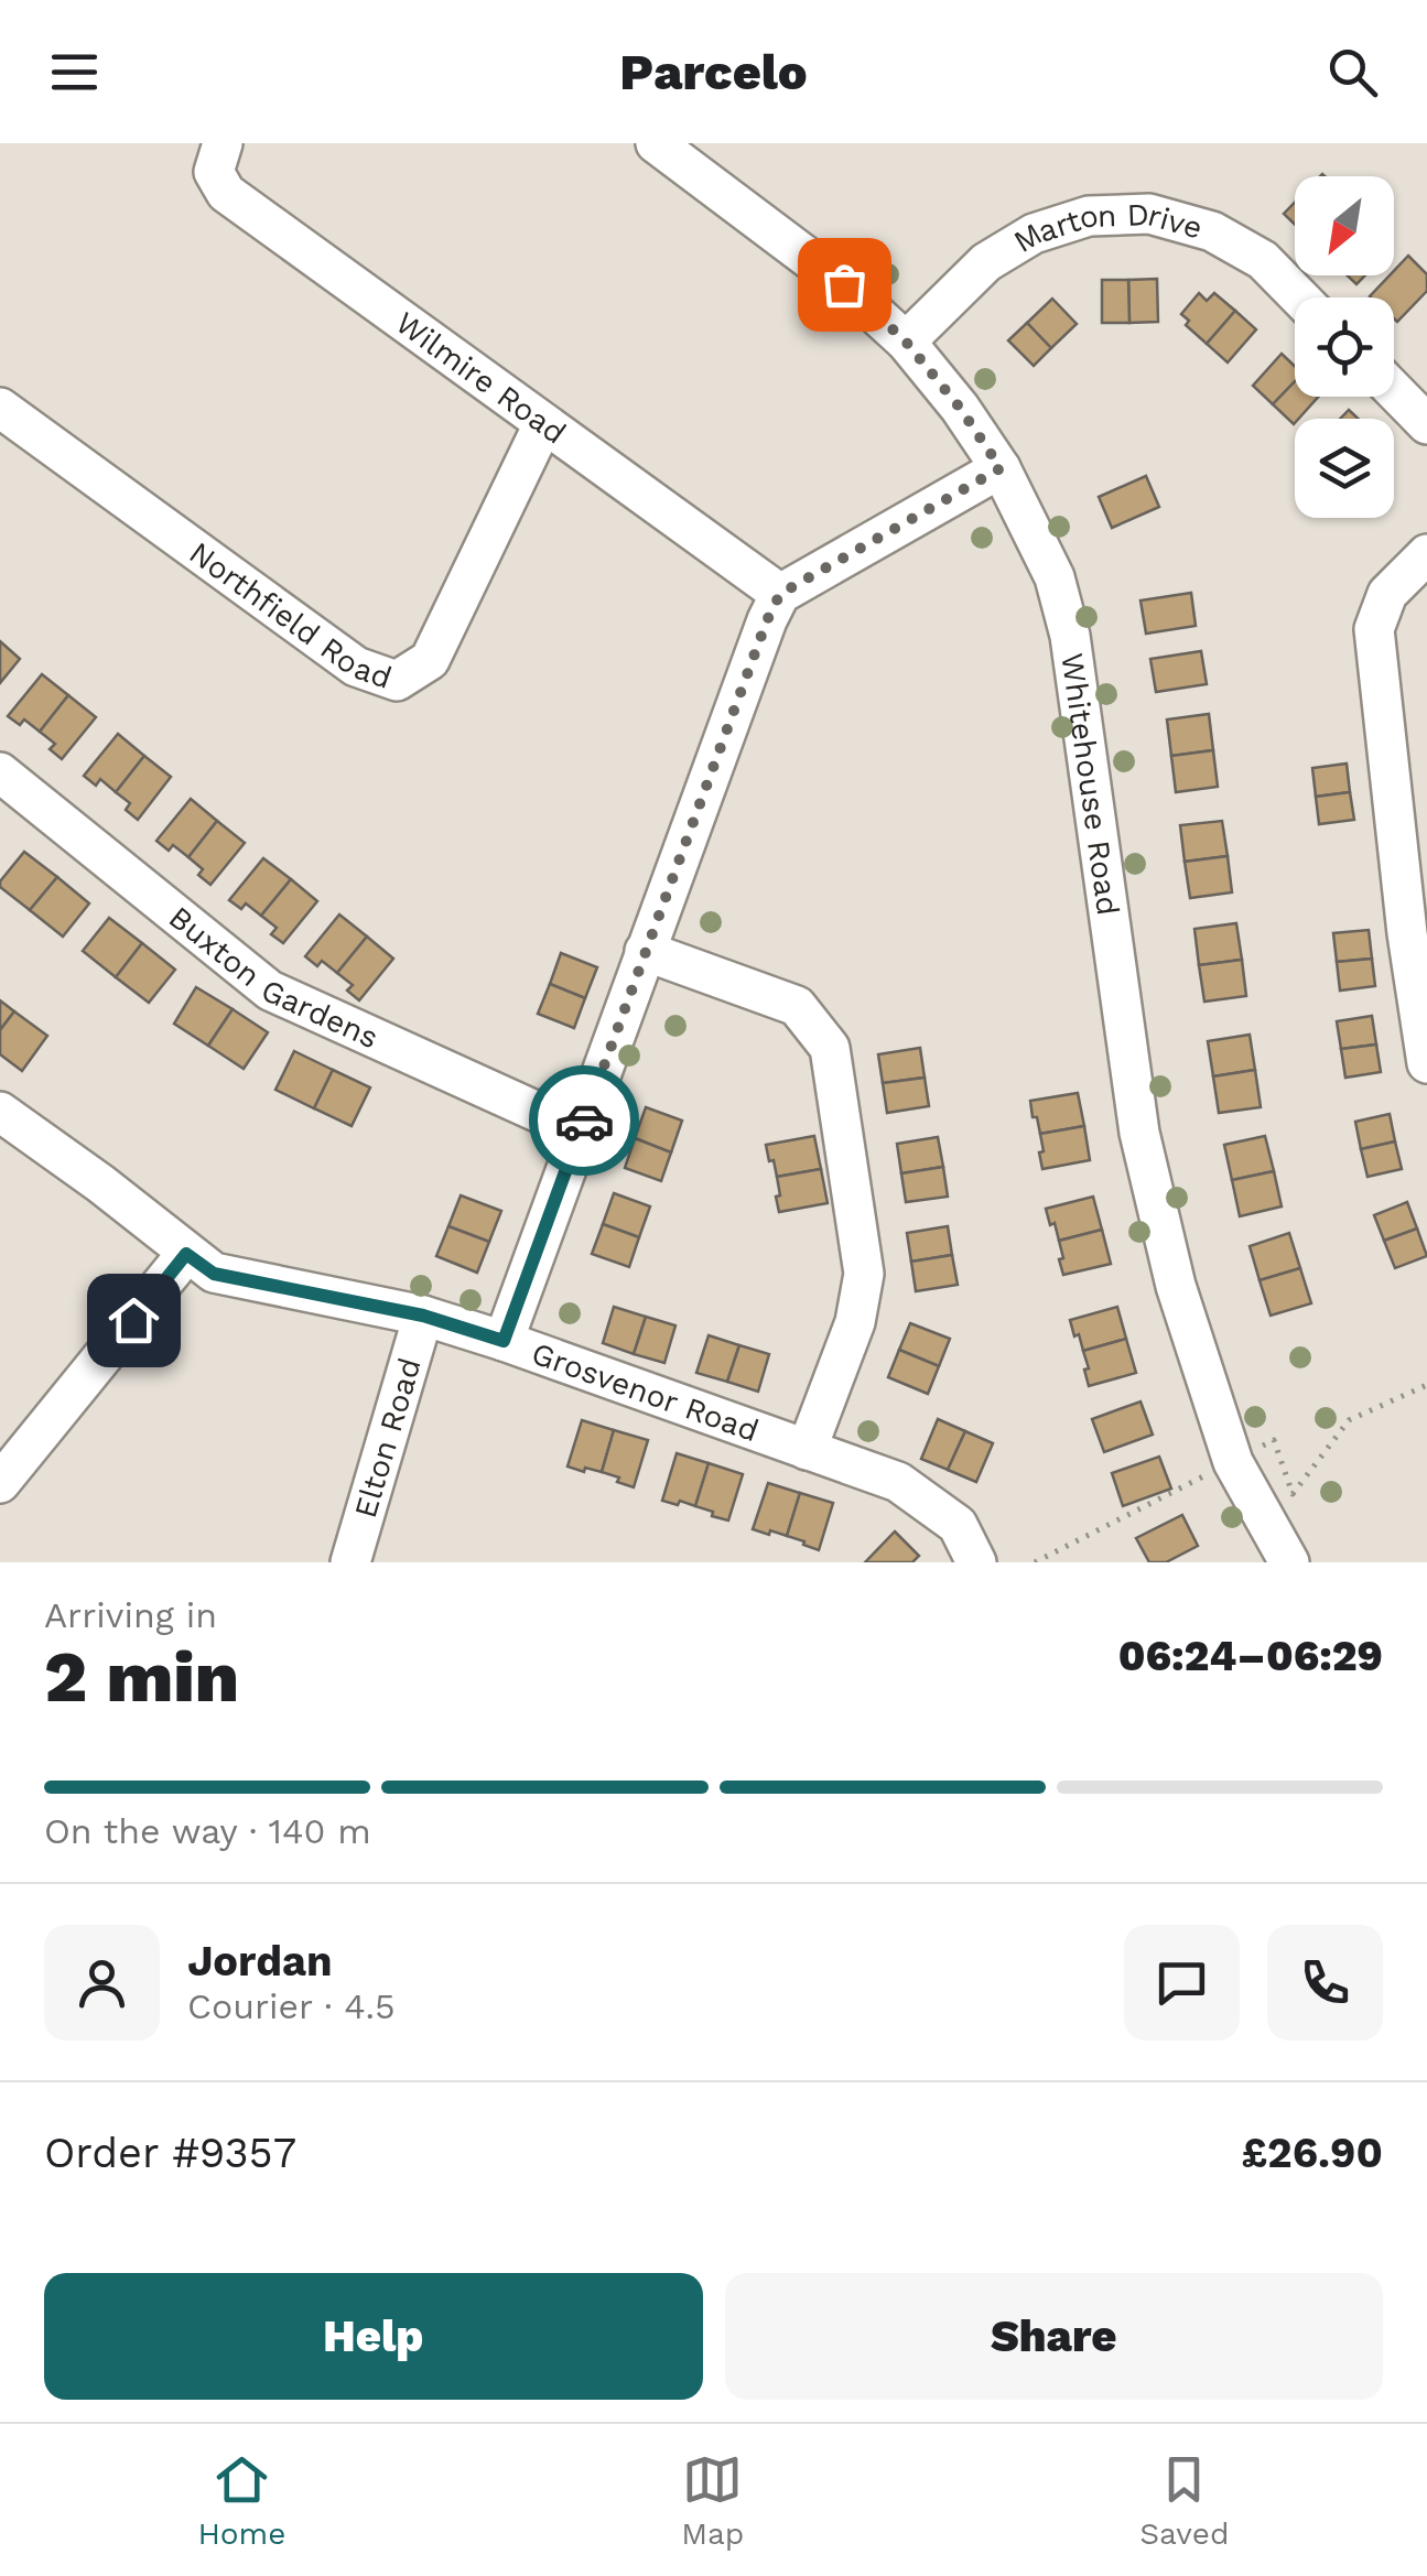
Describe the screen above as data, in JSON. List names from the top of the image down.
{
  "streets": {
    "street": [
      "Marton Drive",
      "Wilmire Road",
      "Northfield Road",
      "Whitehouse Road",
      "Buxton Gardens",
      "Grosvenor Road",
      "Elton Road"
    ]
  },
  "crossings": [
    ["Marton Drive", "Whitehouse Road"],
    ["Wilmire Road", "Northfield Road"],
    ["Grosvenor Road", "Elton Road"]
  ],
  "north": "bottom left",
  "page": {
    "header": "Parcelo",
    "heading": ["2 min", "Arriving in", "06:24–06:29"],
    "panel": [
      "Jordan",
      "Courier · 4.5",
      "Order #9357",
      "£26.90"
    ],
    "bar": "On the way · 140 m",
    "buttons": ["Help", "Share"],
    "tabs": ["Home", "Map", "Saved"]
  }
}
